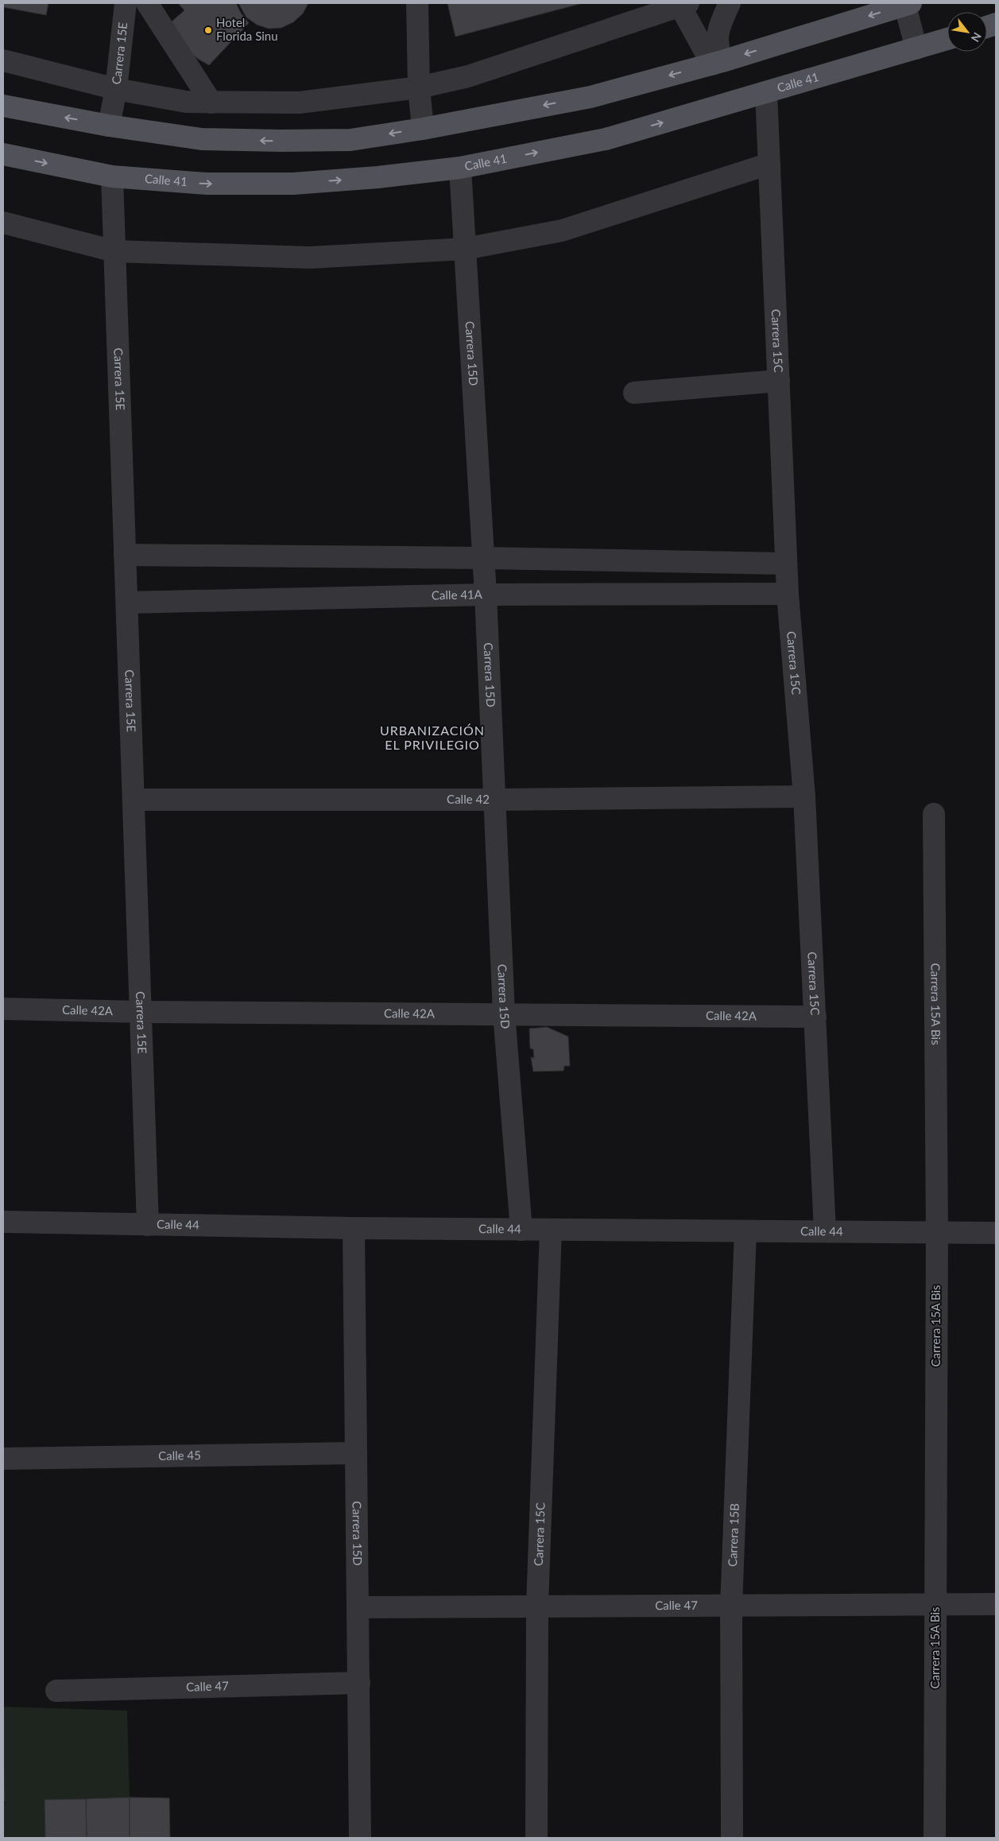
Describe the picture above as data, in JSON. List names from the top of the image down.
{
  "streets": {
    "main road": ["Calle 41"],
    "street": [
      "Carrera 15E",
      "Carrera 15C",
      "Carrera 15D",
      "Calle 41A",
      "Calle 42",
      "Carrera 15A Bis",
      "Calle 42A",
      "Calle 44",
      "Calle 45",
      "Carrera 15B",
      "Calle 47"
    ]
  },
  "crossings": [
    ["Carrera 15E", "Calle 41"],
    ["Carrera 15E", "Calle 41A"],
    ["Carrera 15E", "Calle 42"],
    ["Carrera 15E", "Calle 42A"],
    ["Carrera 15E", "Calle 44"],
    ["Calle 41", "Carrera 15C"],
    ["Calle 41", "Carrera 15D"],
    ["Carrera 15C", "Calle 41A"],
    ["Carrera 15C", "Calle 42"],
    ["Carrera 15C", "Calle 42A"],
    ["Carrera 15C", "Calle 44"],
    ["Carrera 15C", "Calle 47"],
    ["Carrera 15D", "Calle 41A"],
    ["Carrera 15D", "Calle 42"],
    ["Carrera 15D", "Calle 42A"],
    ["Carrera 15D", "Calle 44"],
    ["Carrera 15D", "Calle 45"],
    ["Carrera 15D", "Calle 47"],
    ["Carrera 15A Bis", "Calle 44"],
    ["Carrera 15A Bis", "Calle 47"],
    ["Calle 44", "Carrera 15B"],
    ["Carrera 15B", "Calle 47"]
  ],
  "districts": ["URBANIZACIÓN EL PRIVILEGIO"],
  "places": ["Hotel Florida Sinu"],
  "north": "bottom right"
}
